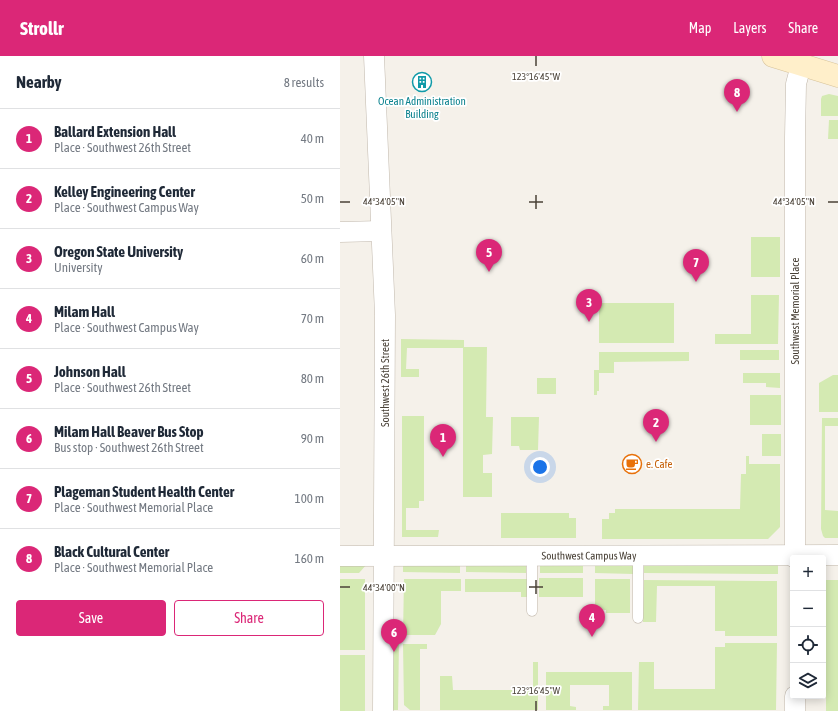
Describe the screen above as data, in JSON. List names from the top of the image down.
{
  "streets": {
    "street": ["Southwest Memorial Place", "Southwest 26th Street", "Southwest Campus Way"]
  },
  "crossings": [
    ["Southwest 26th Street", "Southwest Campus Way"]
  ],
  "places": {
    "building": ["Ocean Administration Building"],
    "cafe": ["e. Cafe"]
  },
  "page": {
    "header": "Strollr",
    "nav": ["Map", "Layers", "Share"],
    "heading": ["Nearby", "8 results"],
    "pins": [
      "8",
      "5",
      "7",
      "3",
      "2",
      "1",
      "4",
      "6"
    ],
    "list": [
      {
        "mark": "1",
        "name": "Ballard Extension Hall",
        "note": "Place · Southwest 26th Street",
        "value": "40 m"
      },
      {
        "mark": "2",
        "name": "Kelley Engineering Center",
        "note": "Place · Southwest Campus Way",
        "value": "50 m"
      },
      {
        "mark": "3",
        "name": "Oregon State University",
        "note": "University",
        "value": "60 m"
      },
      {
        "mark": "4",
        "name": "Milam Hall",
        "note": "Place · Southwest Campus Way",
        "value": "70 m"
      },
      {
        "mark": "5",
        "name": "Johnson Hall",
        "note": "Place · Southwest 26th Street",
        "value": "80 m"
      },
      {
        "mark": "6",
        "name": "Milam Hall Beaver Bus Stop",
        "note": "Bus stop · Southwest 26th Street",
        "value": "90 m"
      },
      {
        "mark": "7",
        "name": "Plageman Student Health Center",
        "note": "Place · Southwest Memorial Place",
        "value": "100 m"
      },
      {
        "mark": "8",
        "name": "Black Cultural Center",
        "note": "Place · Southwest Memorial Place",
        "value": "160 m"
      }
    ],
    "map_buttons": ["+", "−"],
    "buttons": ["Save", "Share"]
  },
  "coordinates": ["123°16'45\"W", "44°34'05\"N", "44°34'00\"N"]
}
